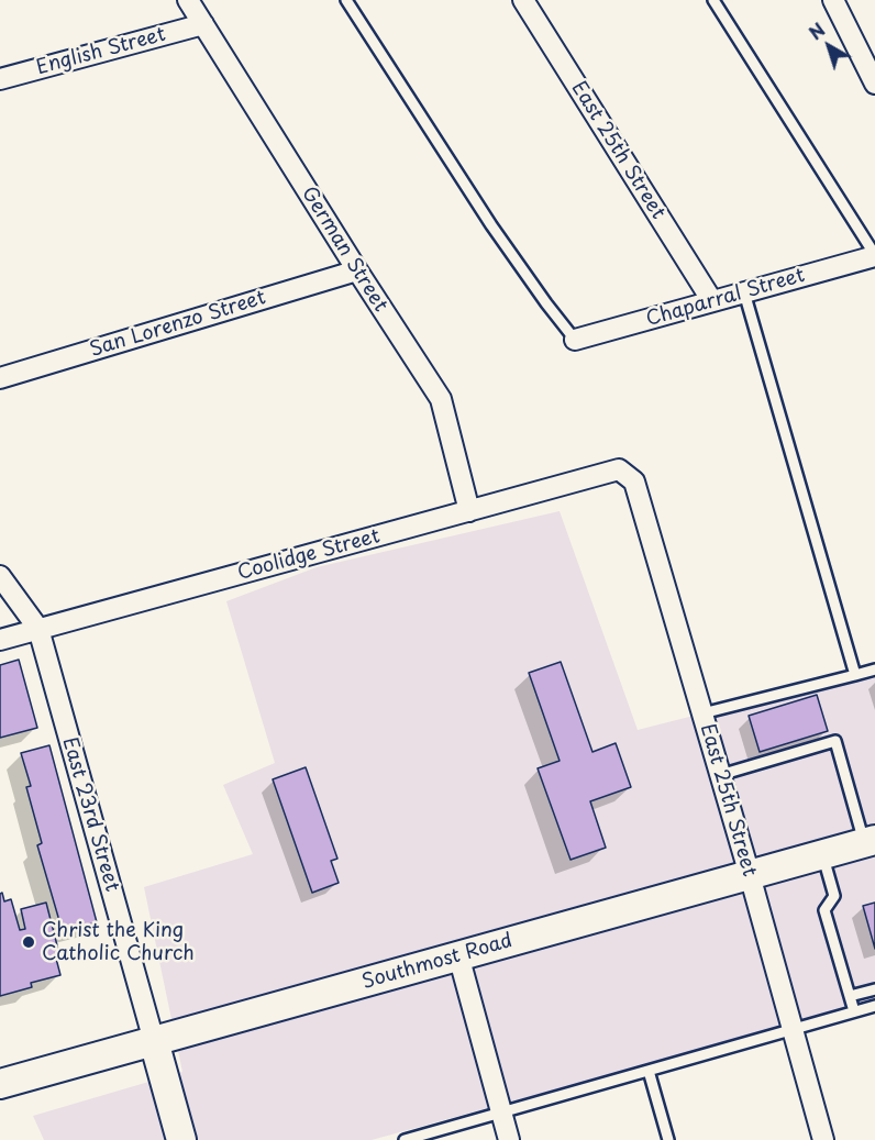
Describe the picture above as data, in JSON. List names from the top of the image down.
{
  "streets": {
    "main road": ["East 23rd Street", "Southmost Road"],
    "street": [
      "English Street",
      "East 25th Street",
      "German Street",
      "Chaparral Street",
      "San Lorenzo Street",
      "Coolidge Street"
    ]
  },
  "crossings": [
    ["English Street", "German Street"],
    ["East 25th Street", "Chaparral Street"],
    ["East 25th Street", "Coolidge Street"],
    ["East 25th Street", "Southmost Road"],
    ["German Street", "San Lorenzo Street"],
    ["German Street", "Coolidge Street"],
    ["Coolidge Street", "East 23rd Street"],
    ["East 23rd Street", "Southmost Road"]
  ],
  "places": ["Christ the King Catholic Church"],
  "north": "top left"
}
